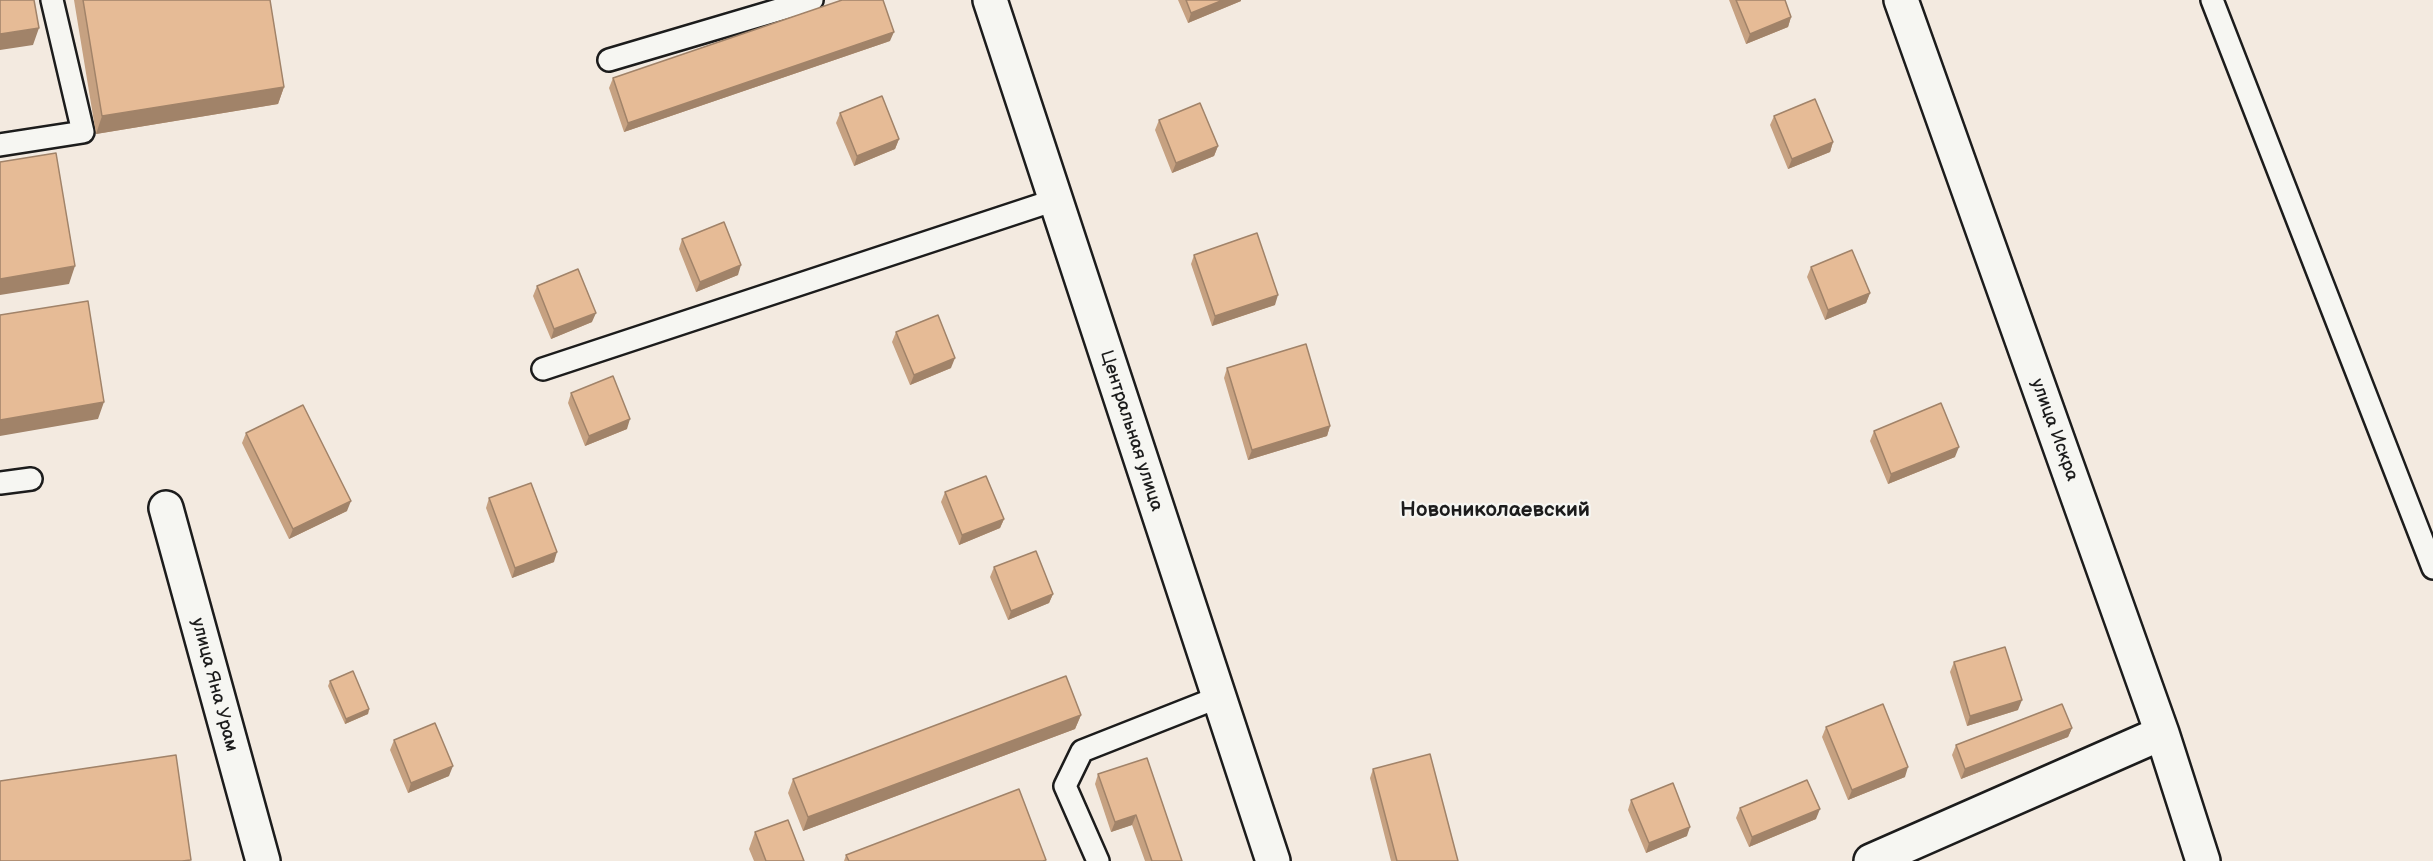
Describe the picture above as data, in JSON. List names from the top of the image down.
{
  "streets": {
    "street": ["улица Искра", "Центральная улица", "улица Яна Урам"]
  },
  "districts": ["Новониколаевский"]
}
